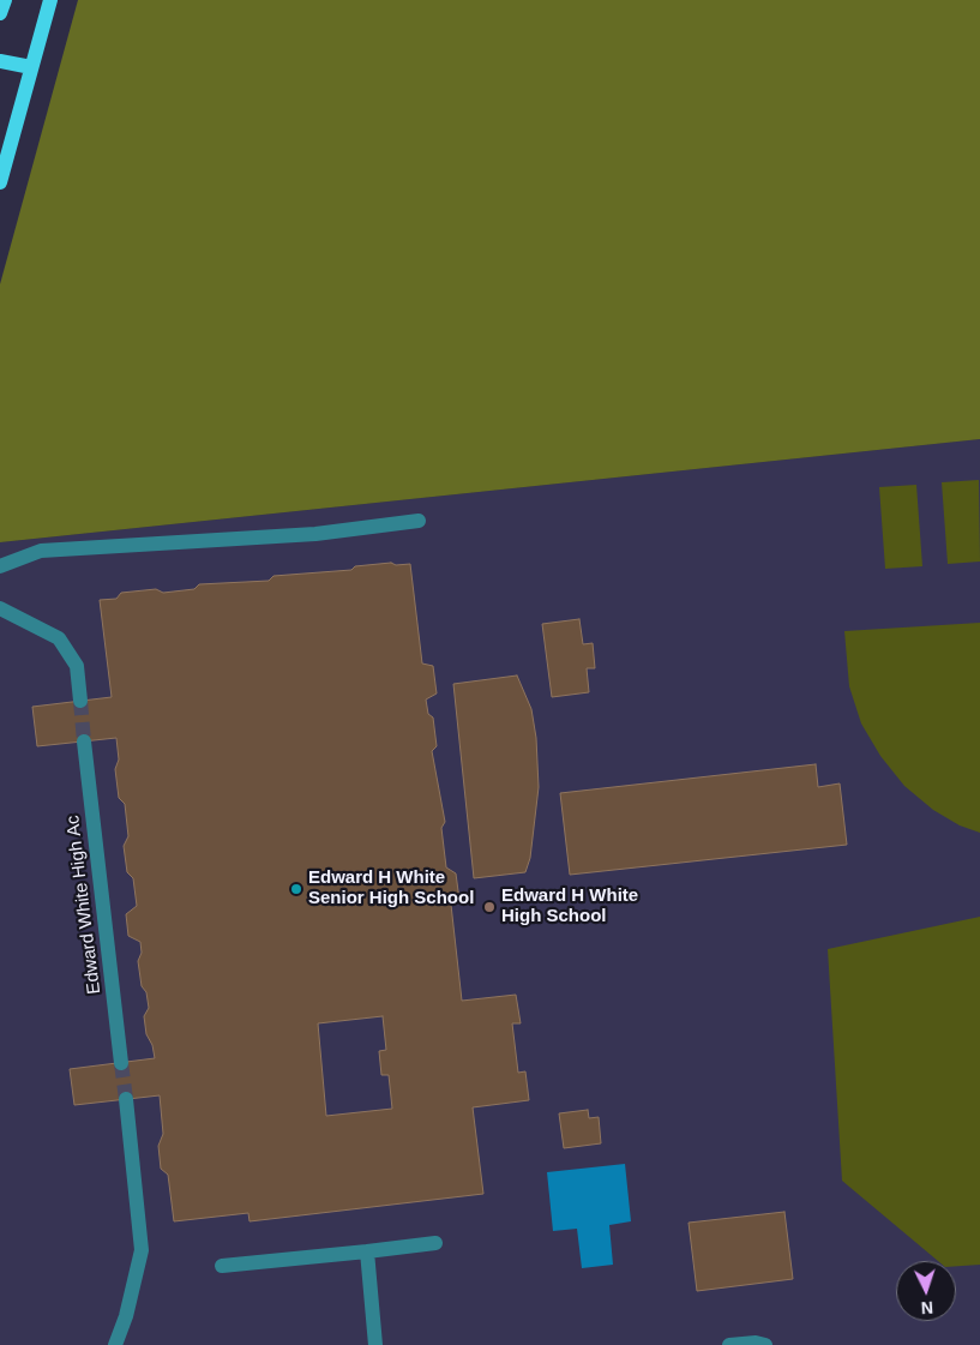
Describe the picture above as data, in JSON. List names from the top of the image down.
{
  "streets": {
    "lane": ["Edward White High Ac"]
  },
  "places": ["Edward H White Senior High School", "Edward H White High School"],
  "north": "bottom"
}
